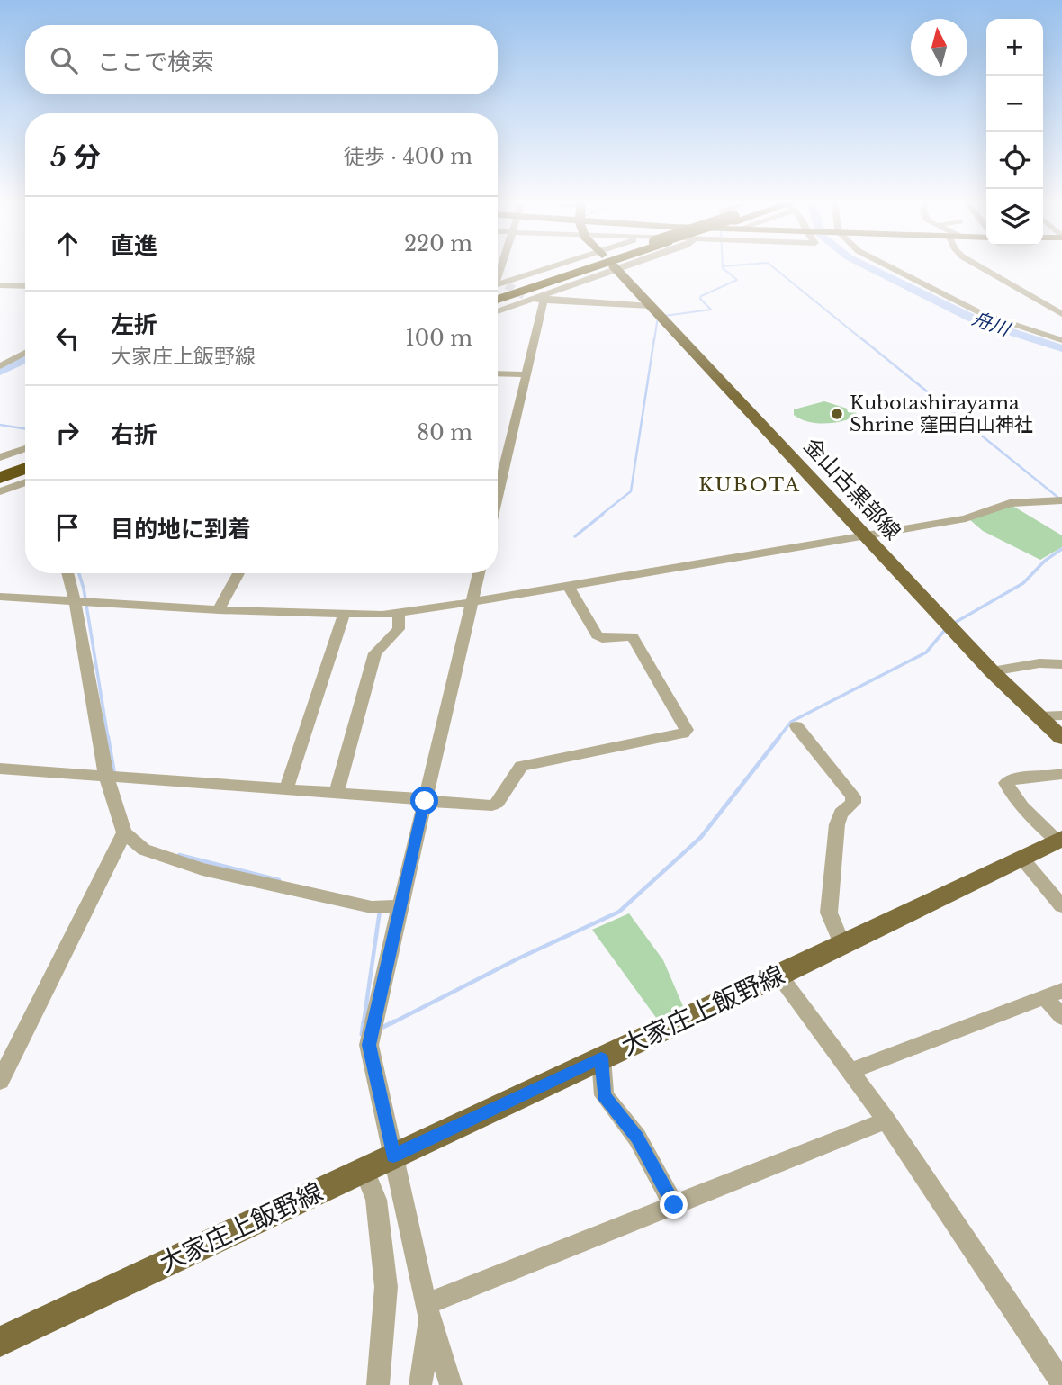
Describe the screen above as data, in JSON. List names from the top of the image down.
{
  "streets": {
    "main road": ["金山古黒部線", "大家庄上飯野線"]
  },
  "districts": ["KUBOTA"],
  "water": ["舟川"],
  "places": ["Kubotashirayama Shrine 窪田白山神社"],
  "north": "top",
  "page": {
    "map_buttons": ["+", "−"],
    "search": "ここで検索",
    "heading": ["5 分", "徒歩 · 400 m"],
    "list": [
      ["直進", "220 m"],
      ["左折", "大家庄上飯野線", "100 m"],
      ["右折", "80 m"],
      "目的地に到着"
    ]
  }
}
